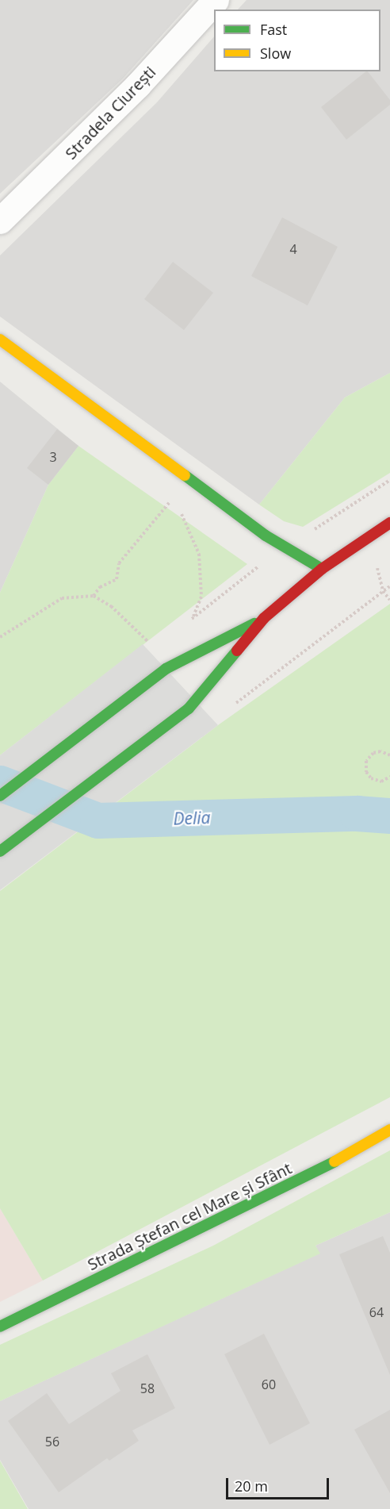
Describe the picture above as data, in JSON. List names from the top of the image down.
{
  "streets": {
    "main road": ["Strada Ștefan cel Mare și Sfânt"],
    "street": ["Stradela Ciurești"]
  },
  "water": ["Delia"],
  "house_numbers": [
    "4",
    "3",
    "64",
    "60",
    "58",
    "56"
  ],
  "legend": ["Fast", "Slow"],
  "scale_bar": "20 m"
}
